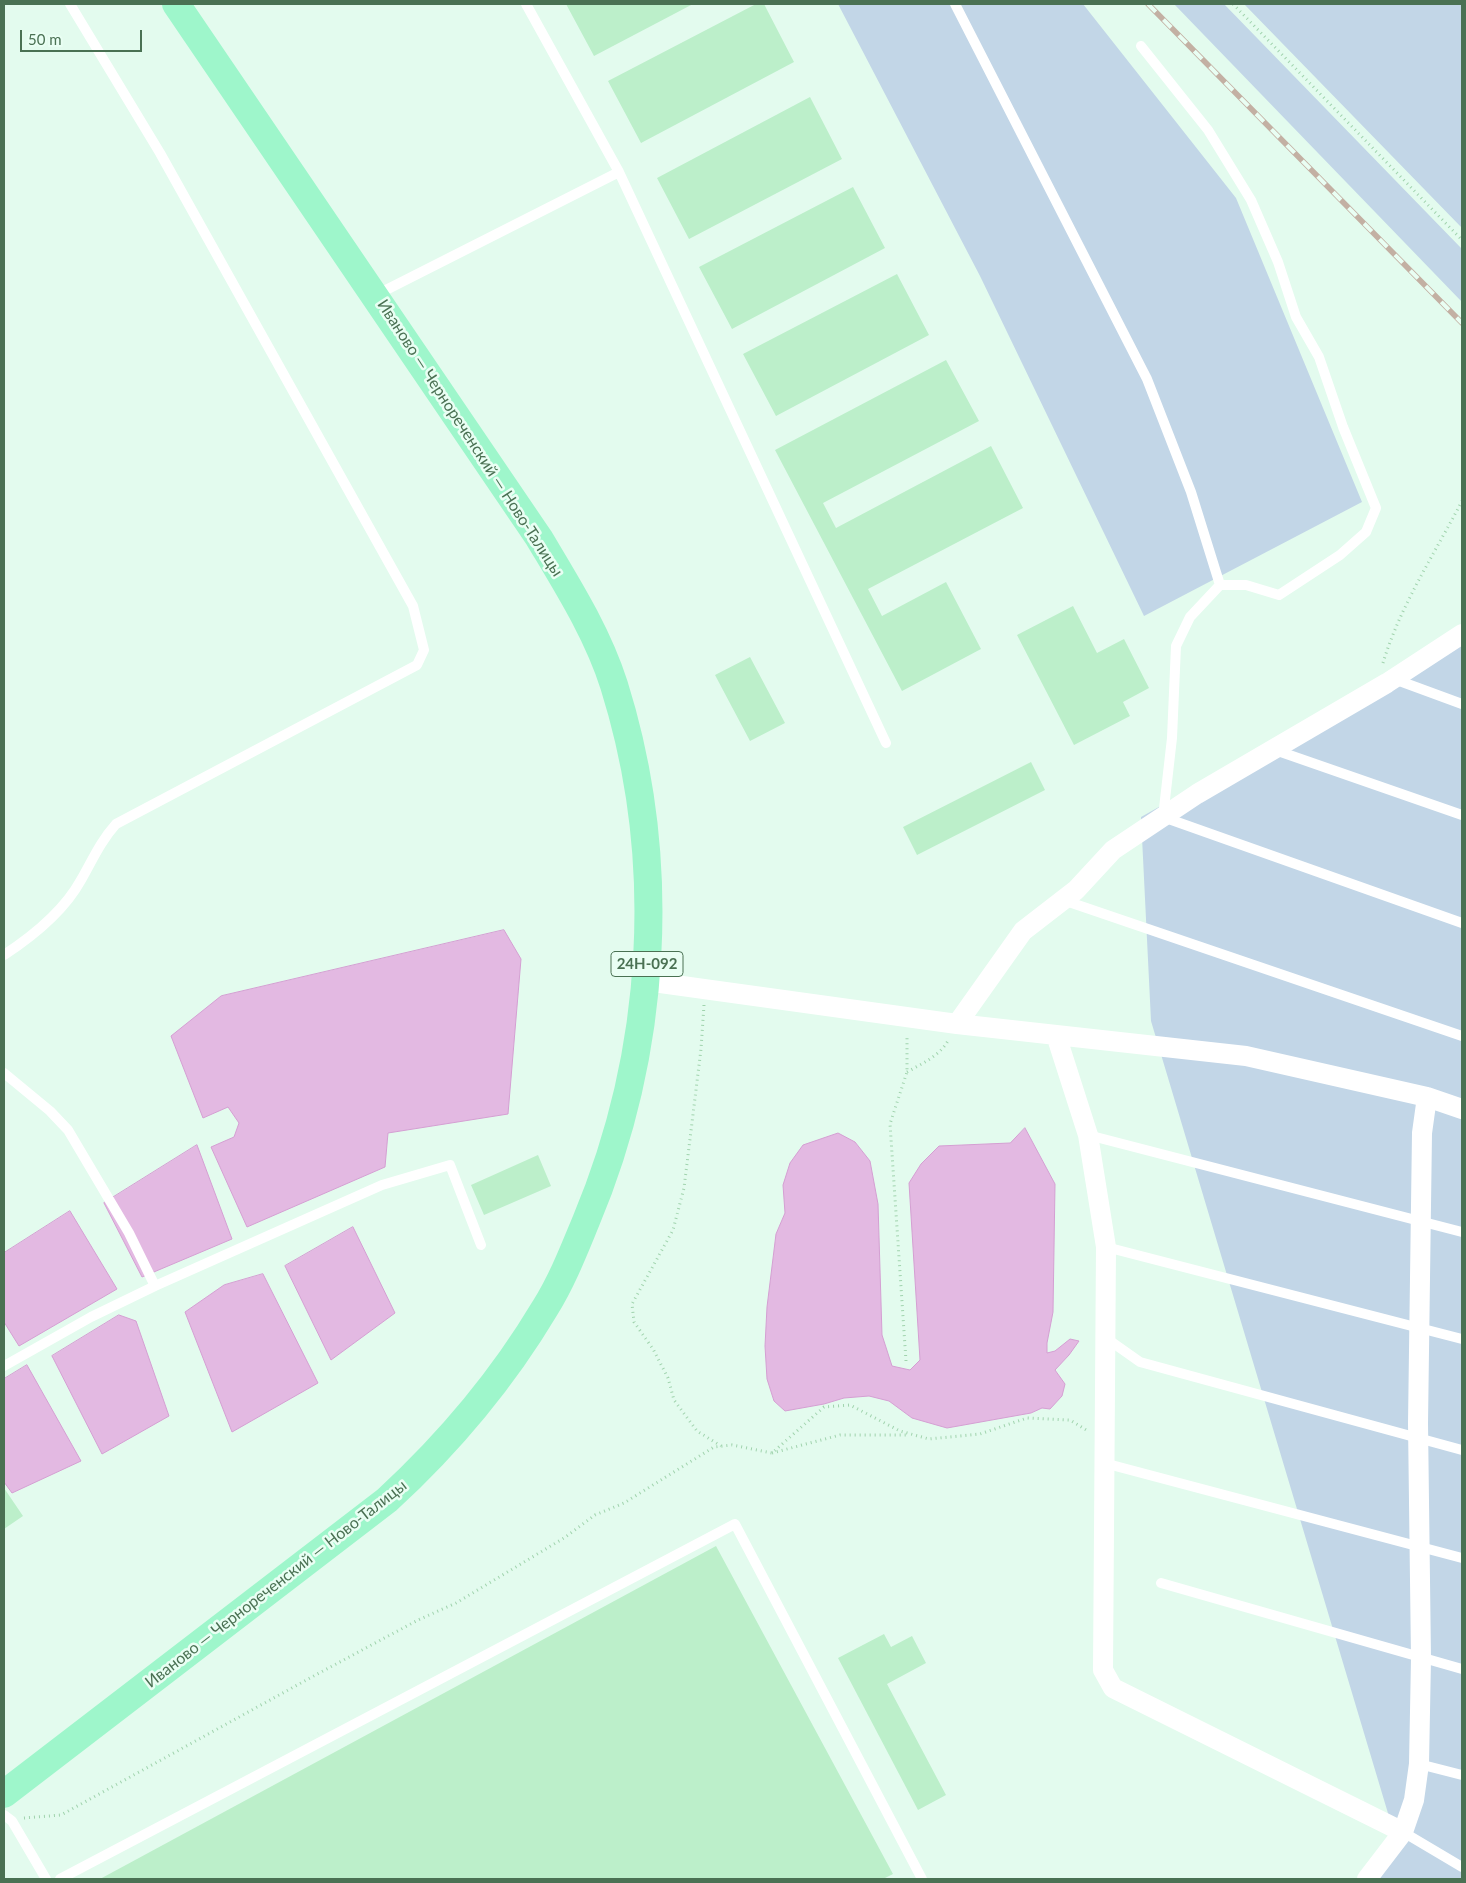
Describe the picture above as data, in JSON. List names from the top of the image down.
{
  "streets": {
    "main road": ["Иваново — Чернореченский — Ново-Талицы", "24Н-092"]
  },
  "scale_bar": "50 m"
}
